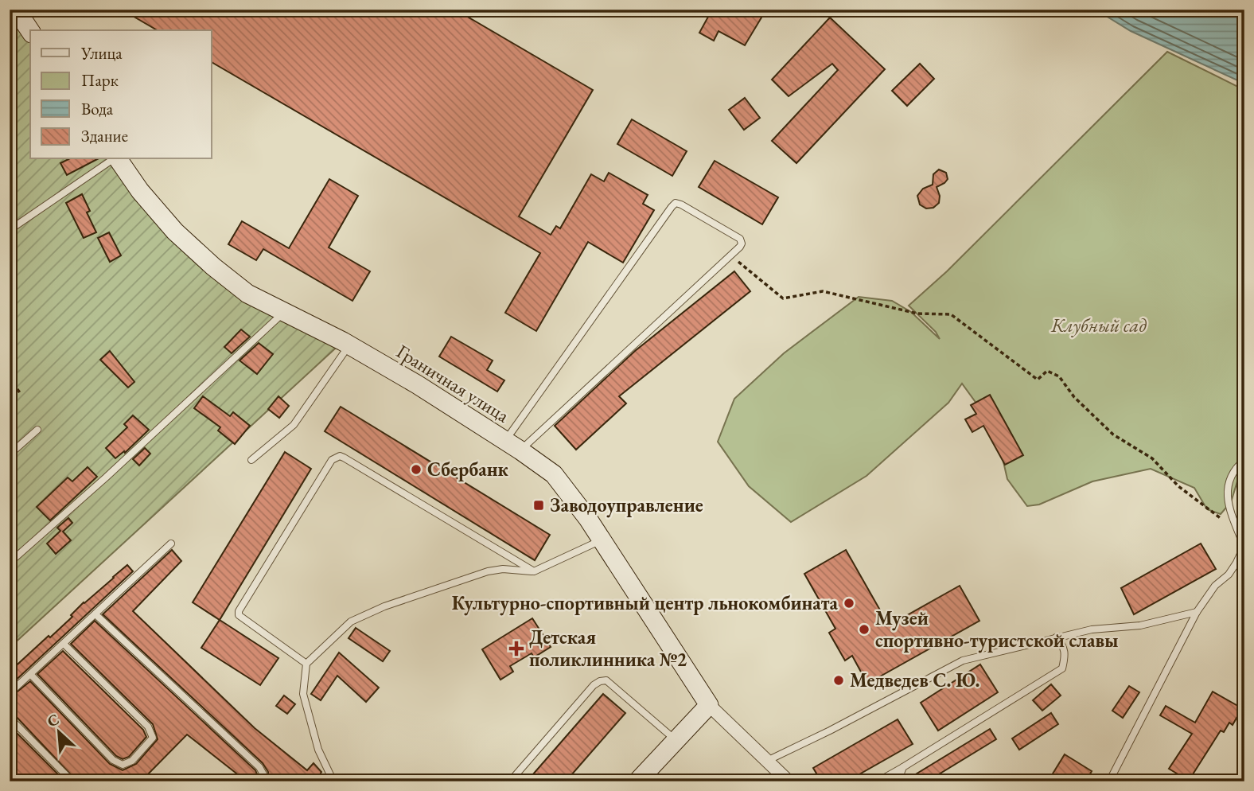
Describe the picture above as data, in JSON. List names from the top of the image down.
{
  "streets": {
    "street": ["Граничная улица"]
  },
  "parks": ["Клубный сад"],
  "places": {
    "other": [
      "Сбербанк",
      "Культурно-спортивный центр льнокомбината",
      "Музей спортивно-туристской славы",
      "Медведев С. Ю."
    ],
    "transit": ["Заводоуправление"],
    "health": ["Детская поликлинника №2"]
  },
  "legend": [
    "Улица",
    "Парк",
    "Вода",
    "Здание"
  ],
  "north": "top left"
}
